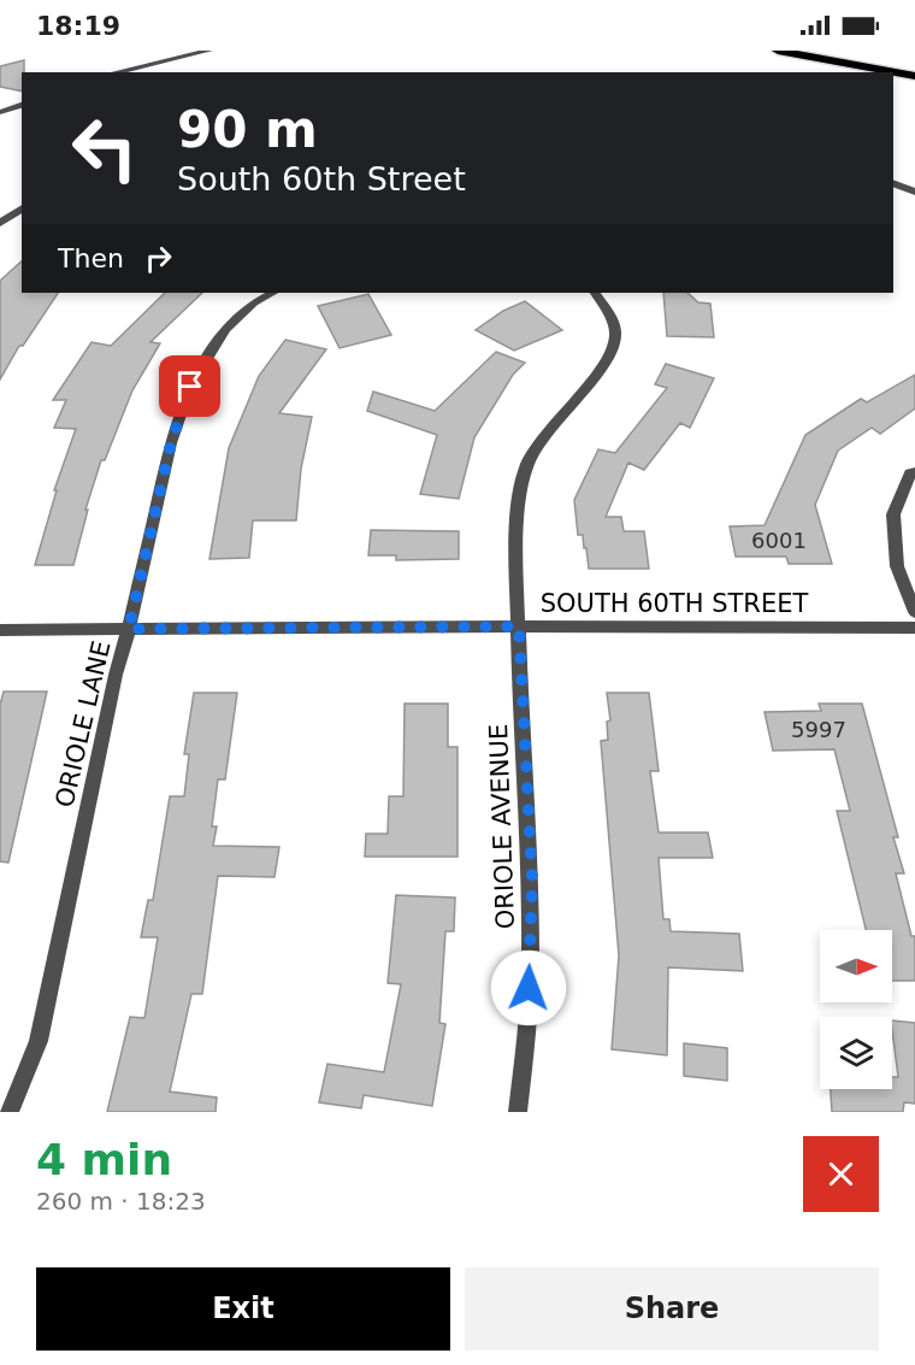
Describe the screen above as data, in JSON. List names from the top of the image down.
{
  "streets": {
    "street": ["SOUTH 60TH STREET", "ORIOLE LANE", "ORIOLE AVENUE"]
  },
  "crossings": [
    ["SOUTH 60TH STREET", "ORIOLE LANE"],
    ["SOUTH 60TH STREET", "ORIOLE AVENUE"]
  ],
  "house_numbers": ["6001", "5997"],
  "north": "right",
  "page": {
    "status": "18:19",
    "turn": ["90 m", "South 60th Street"],
    "then": "Then",
    "heading": ["4 min", "260 m · 18:23"],
    "buttons": ["Exit", "Share"]
  }
}
